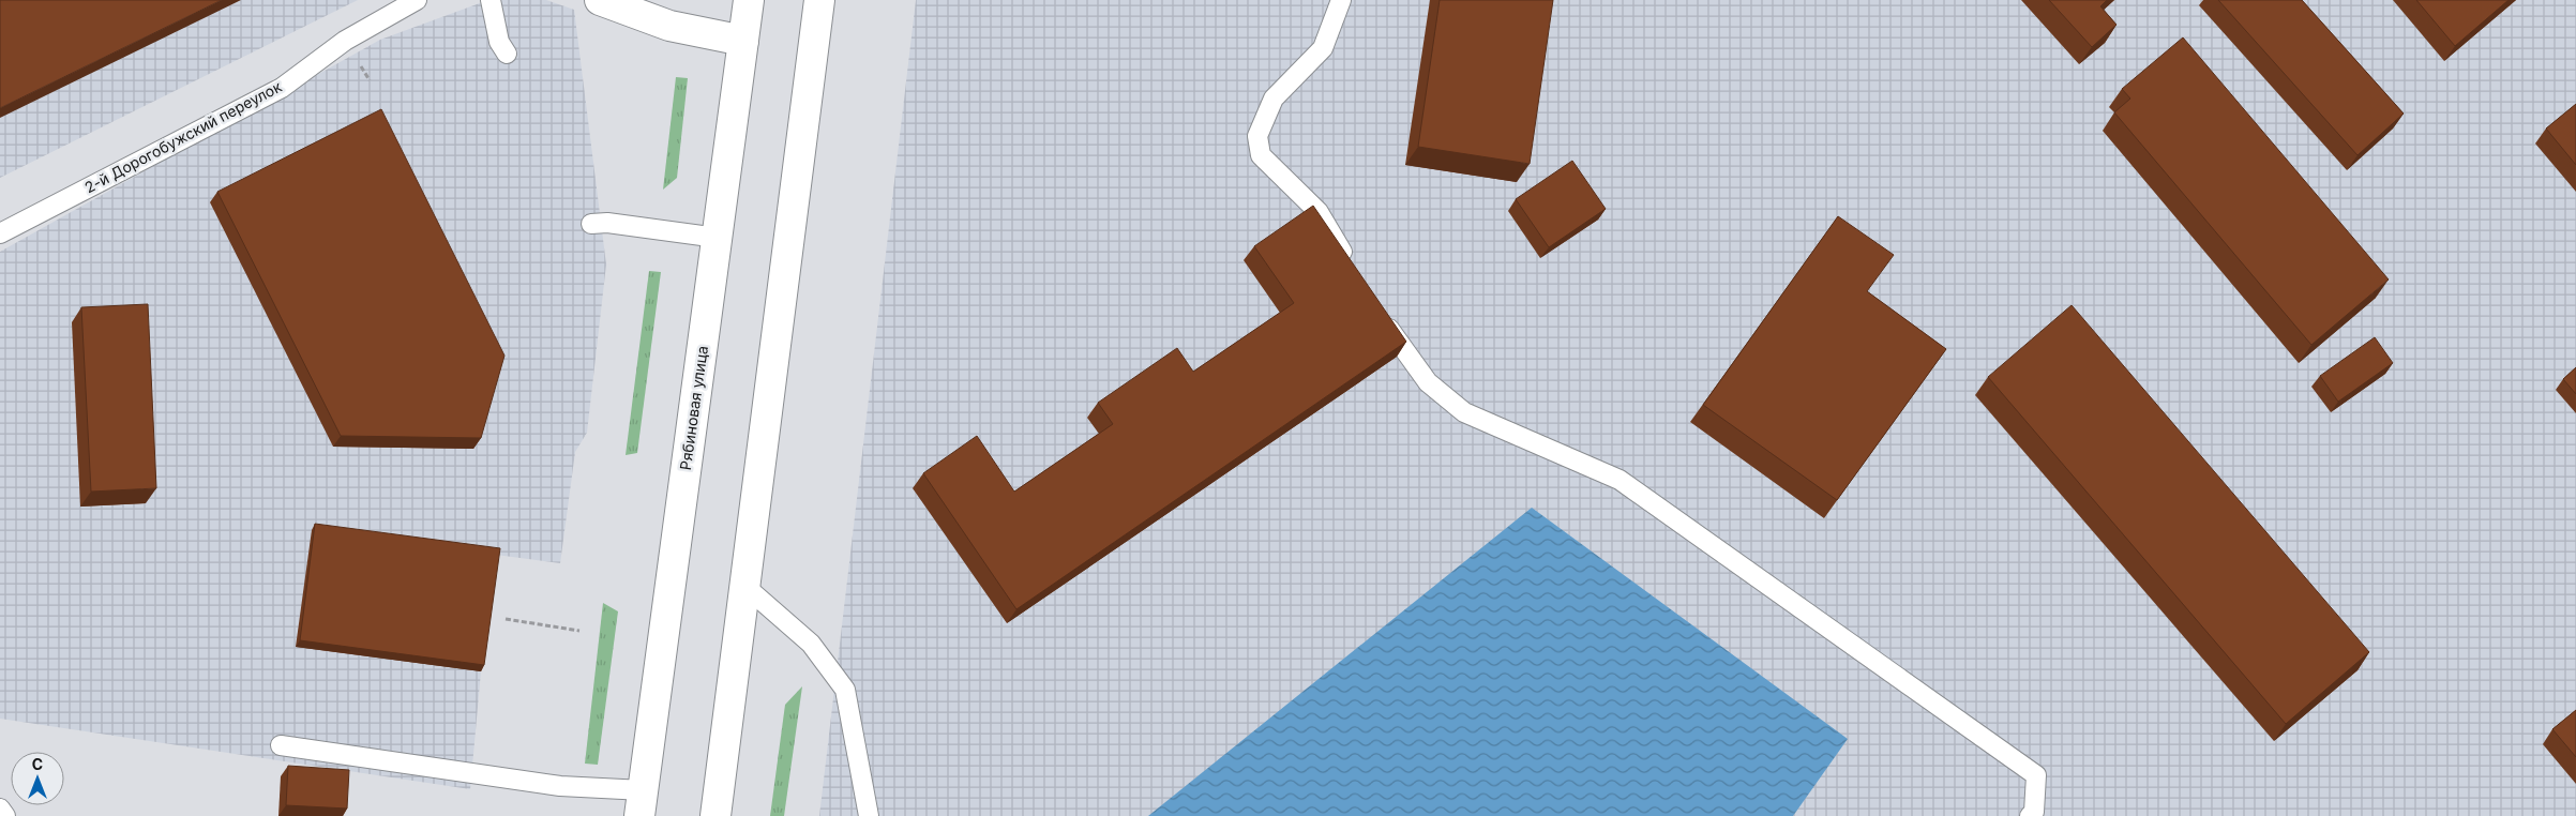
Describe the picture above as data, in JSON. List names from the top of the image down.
{
  "streets": {
    "main road": ["Рябиновая улица"],
    "lane": ["2-й Дорогобужский переулок"]
  },
  "north": "top"
}
